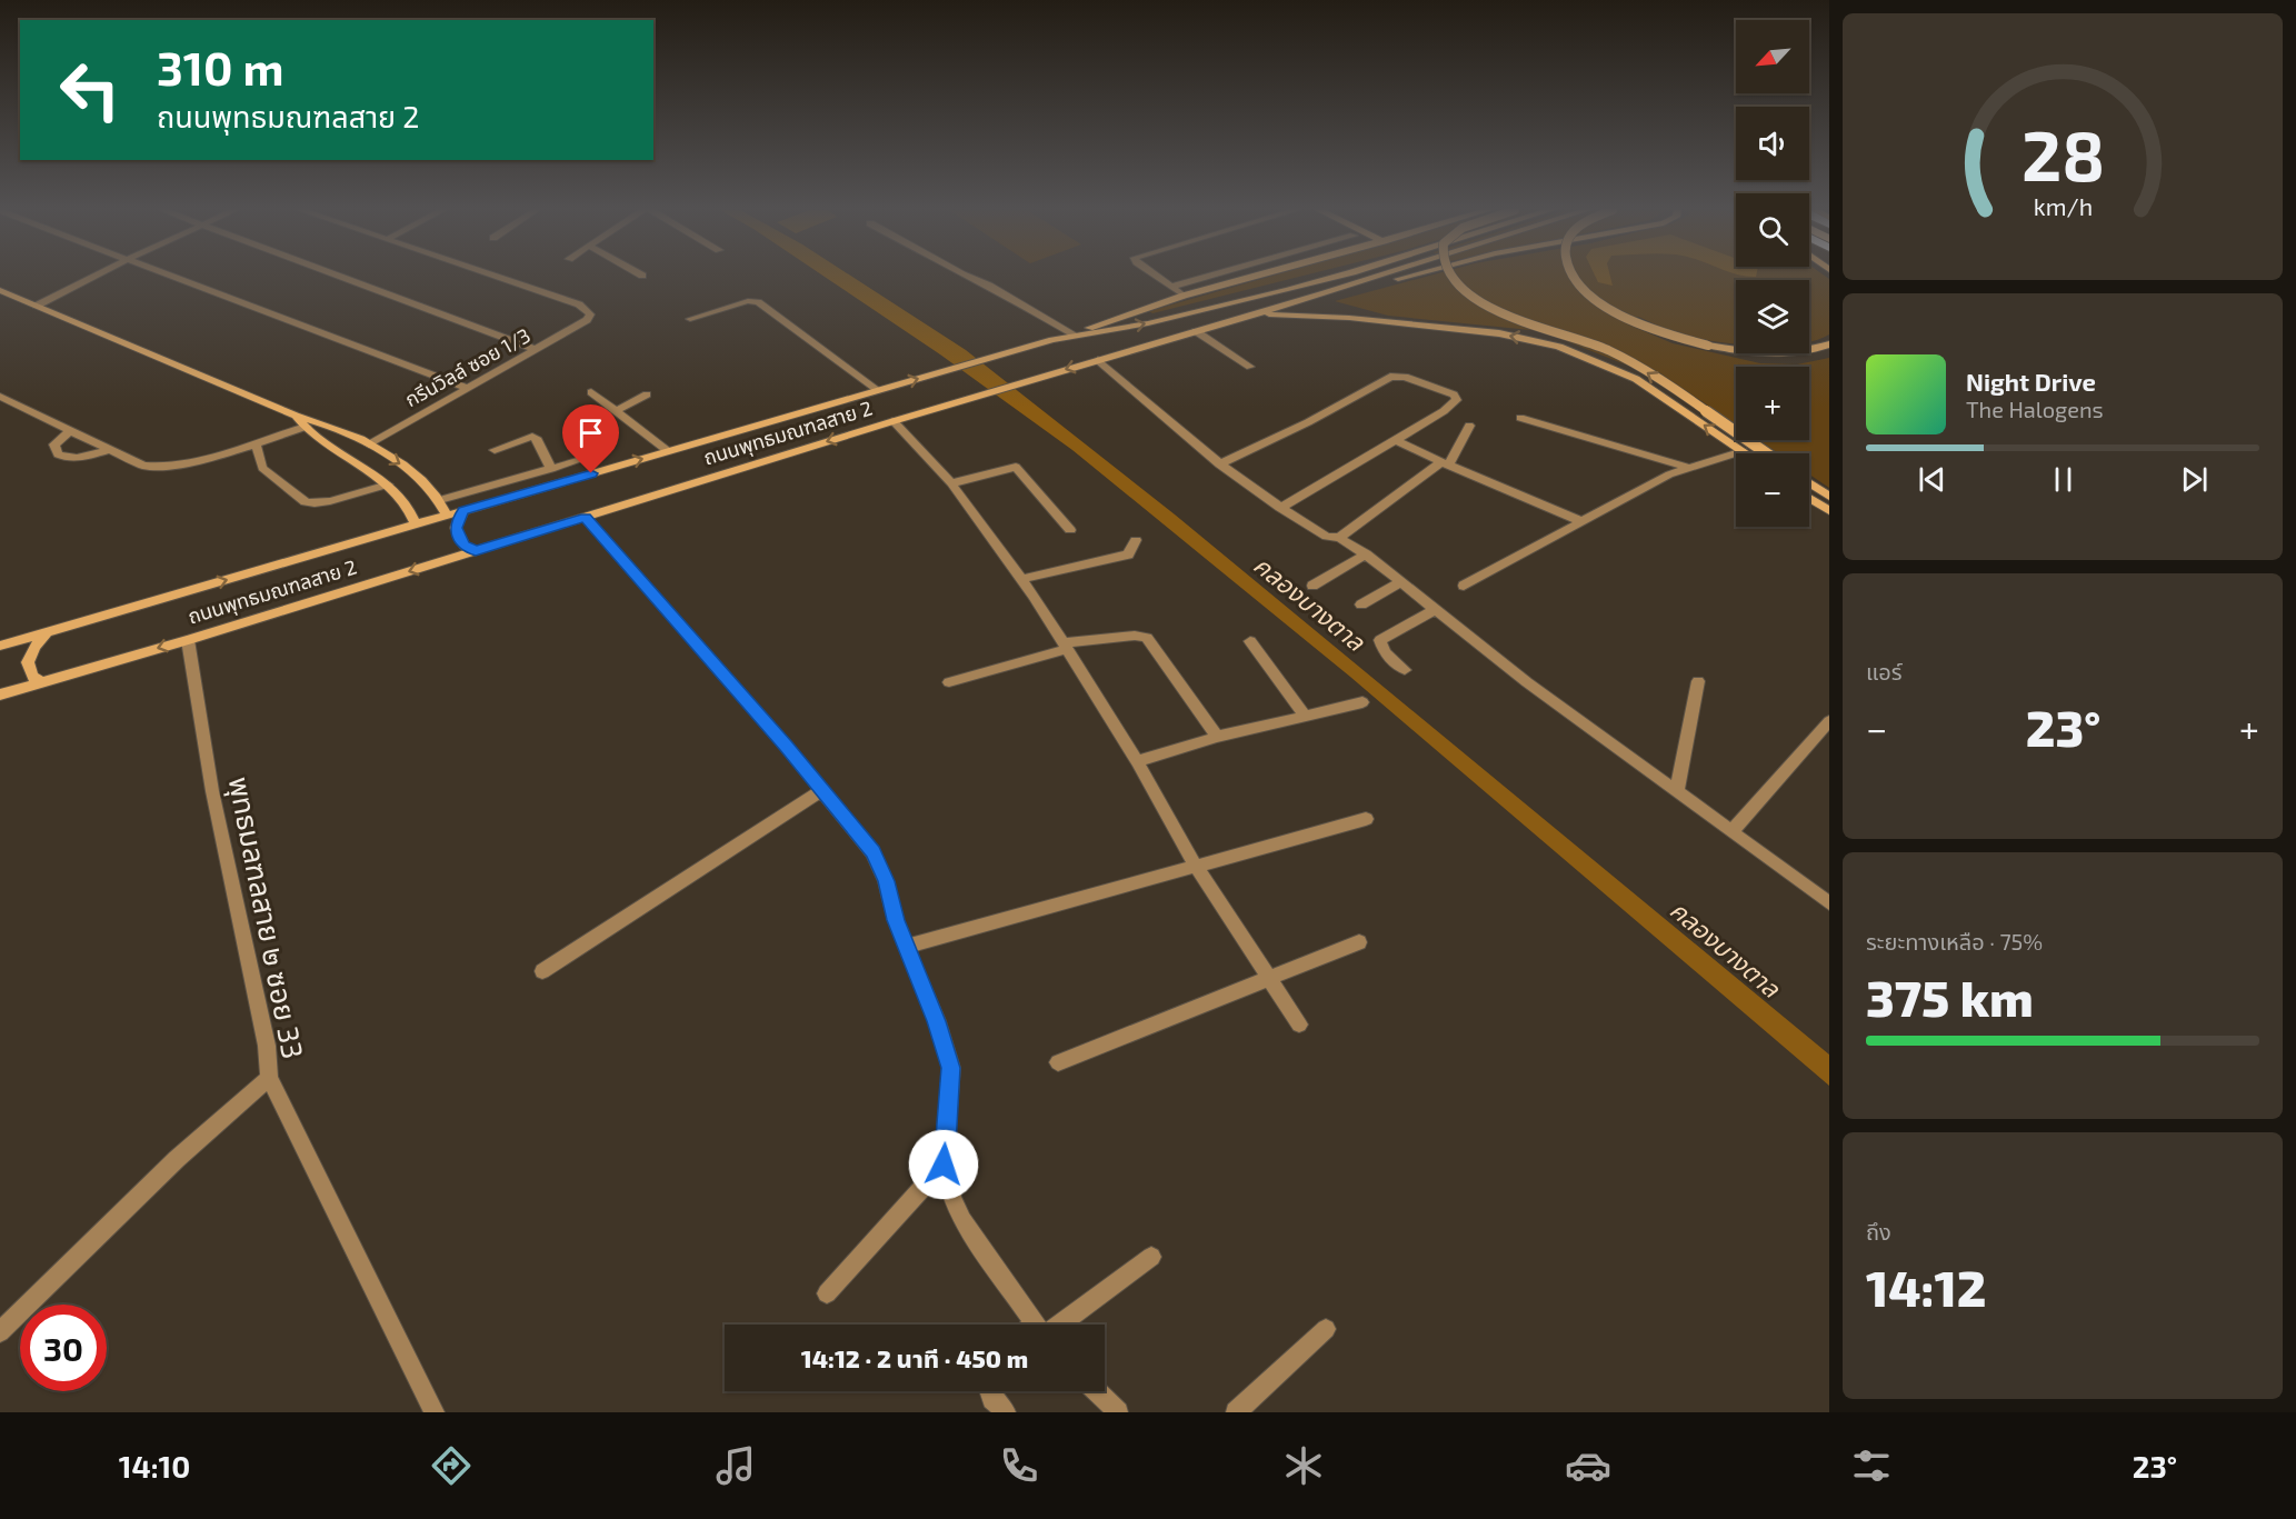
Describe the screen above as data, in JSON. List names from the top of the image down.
{
  "streets": {
    "main road": ["ถนนพุทธมณฑลสาย 2"],
    "street": ["กรีนวิลล์ ซอย 1/3", "พุทธมลฑลสาย ๒ ซอย 33"]
  },
  "crossings": [
    ["ถนนพุทธมณฑลสาย 2", "พุทธมลฑลสาย ๒ ซอย 33"]
  ],
  "water": ["คลองบางตาล"],
  "north": "bottom left",
  "page": {
    "map_buttons": ["+", "−"],
    "turn": ["310 m", "ถนนพุทธมณฑลสาย 2"],
    "song": ["Night Drive", "The Halogens"],
    "tile": [
      "แอร์",
      ["ระยะทางเหลือ · 75%", "375 km"],
      ["ถึง", "14:12"]
    ],
    "heat": ["−", "23°", "+"],
    "limit": "30",
    "trip": "14:12 · 2 นาที · 450 m",
    "tabs": ["14:10", "23°"],
    "gauge": ["28", "km/h"]
  }
}
